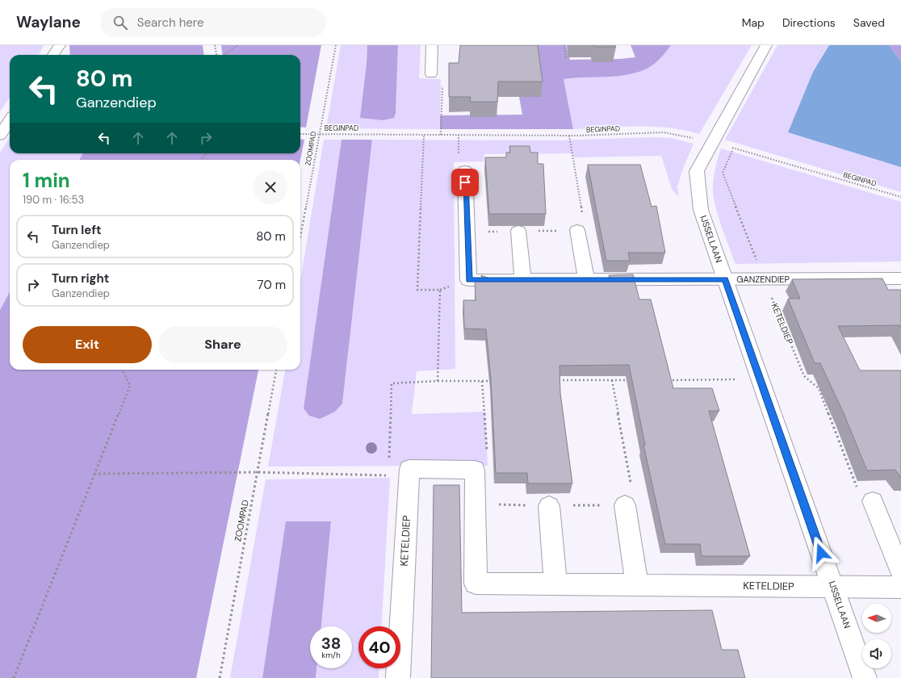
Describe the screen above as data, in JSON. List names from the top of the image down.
{
  "streets": {
    "street": ["IJSSELLAAN", "GANZENDIEP", "KETELDIEP"],
    "path": ["BEGINPAD", "ZOOMPAD"]
  },
  "crossings": [
    ["BEGINPAD", "ZOOMPAD"],
    ["BEGINPAD", "IJSSELLAAN"],
    ["IJSSELLAAN", "GANZENDIEP"],
    ["IJSSELLAAN", "KETELDIEP"],
    ["GANZENDIEP", "KETELDIEP"]
  ],
  "north": "left",
  "page": {
    "header": "Waylane",
    "search": "Search here",
    "nav": ["Map", "Directions", "Saved"],
    "turn": ["80 m", "Ganzendiep"],
    "heading": ["1 min", "190 m · 16:53"],
    "list": [
      {
        "name": "Turn left",
        "note": "Ganzendiep",
        "value": "80 m"
      },
      {
        "name": "Turn right",
        "note": "Ganzendiep",
        "value": "70 m"
      }
    ],
    "buttons": ["Exit", "Share"],
    "speed": "38 km/h",
    "limit": "40"
  }
}
